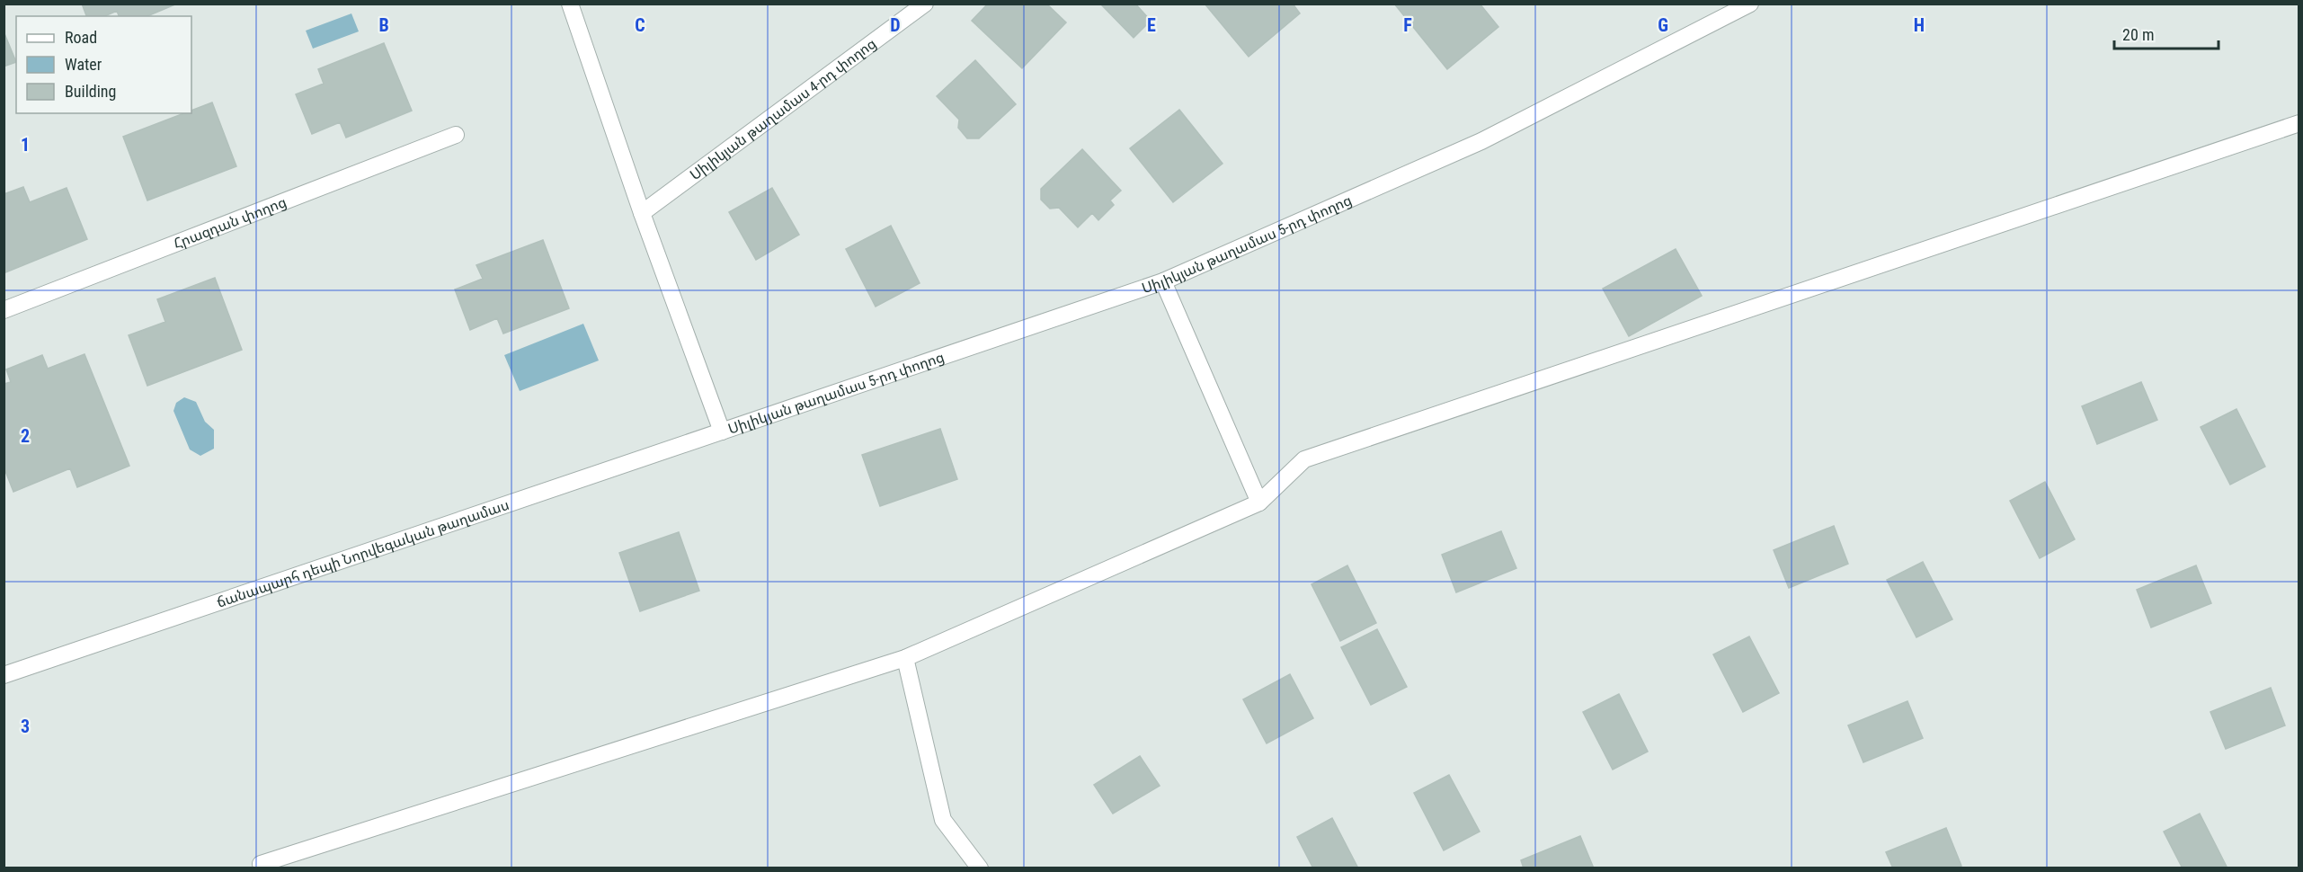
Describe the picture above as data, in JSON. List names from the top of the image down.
{
  "streets": {
    "street": [
      "Սիլիկյան թաղամաս 4-րդ փողոց",
      "Հրազդան փողոց",
      "Սիլիկյան թաղամաս 5-րդ փողոց",
      "ճանապարհ դեպի Նորվեգական թաղամաս"
    ]
  },
  "crossings": [
    ["Սիլիկյան թաղամաս 5-րդ փողոց", "ճանապարհ դեպի Նորվեգական թաղամաս"]
  ],
  "legend": ["Road", "Water", "Building"],
  "scale_bar": "20 m",
  "grid": {
    "columns": [
      "B",
      "C",
      "D",
      "E",
      "F",
      "G",
      "H"
    ],
    "rows": ["1", "2", "3"]
  }
}
